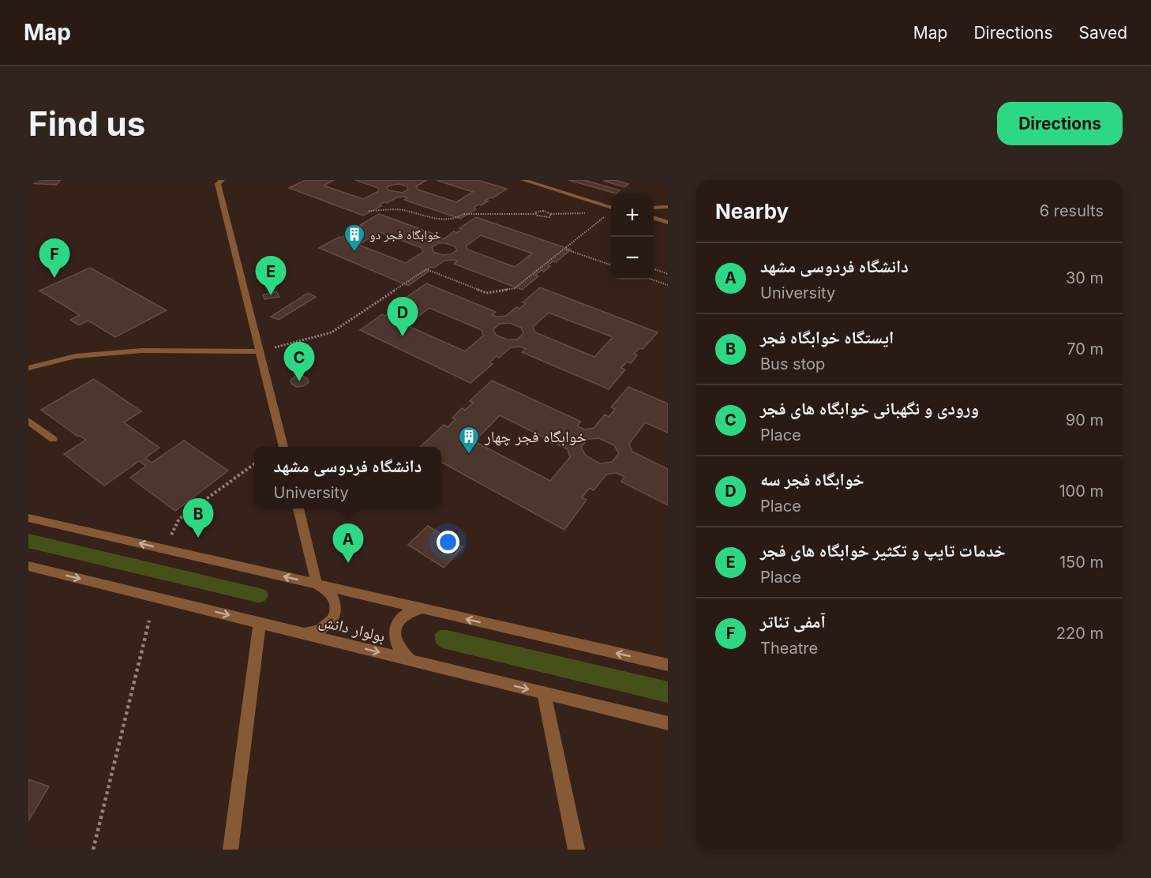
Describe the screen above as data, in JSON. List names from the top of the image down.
{
  "streets": {
    "lane": ["بولوار دانش"]
  },
  "places": {
    "building": ["خوابگاه فجر دو", "خوابگاه فجر چهار"]
  },
  "page": {
    "header": "Map",
    "nav": ["Map", "Directions", "Saved"],
    "buttons": "Directions",
    "title": "Find us",
    "heading": ["Nearby", "6 results"],
    "map_buttons": ["+", "−"],
    "pins": [
      "F",
      "E",
      "D",
      "C",
      "B",
      "A"
    ],
    "list": [
      {
        "mark": "A",
        "name": "دانشگاه فردوسی مشهد",
        "note": "University",
        "value": "30 m"
      },
      {
        "mark": "B",
        "name": "ایستگاه خوابگاه فجر",
        "note": "Bus stop",
        "value": "70 m"
      },
      {
        "mark": "C",
        "name": "ورودی و نگهبانی خوابگاه های فجر",
        "note": "Place",
        "value": "90 m"
      },
      {
        "mark": "D",
        "name": "خوابگاه فجر سه",
        "note": "Place",
        "value": "100 m"
      },
      {
        "mark": "E",
        "name": "خدمات تایپ و تکثیر خوابگاه های فجر",
        "note": "Place",
        "value": "150 m"
      },
      {
        "mark": "F",
        "name": "آمفی تئاتر",
        "note": "Theatre",
        "value": "220 m"
      }
    ],
    "popup": ["دانشگاه فردوسی مشهد", "University"]
  }
}
